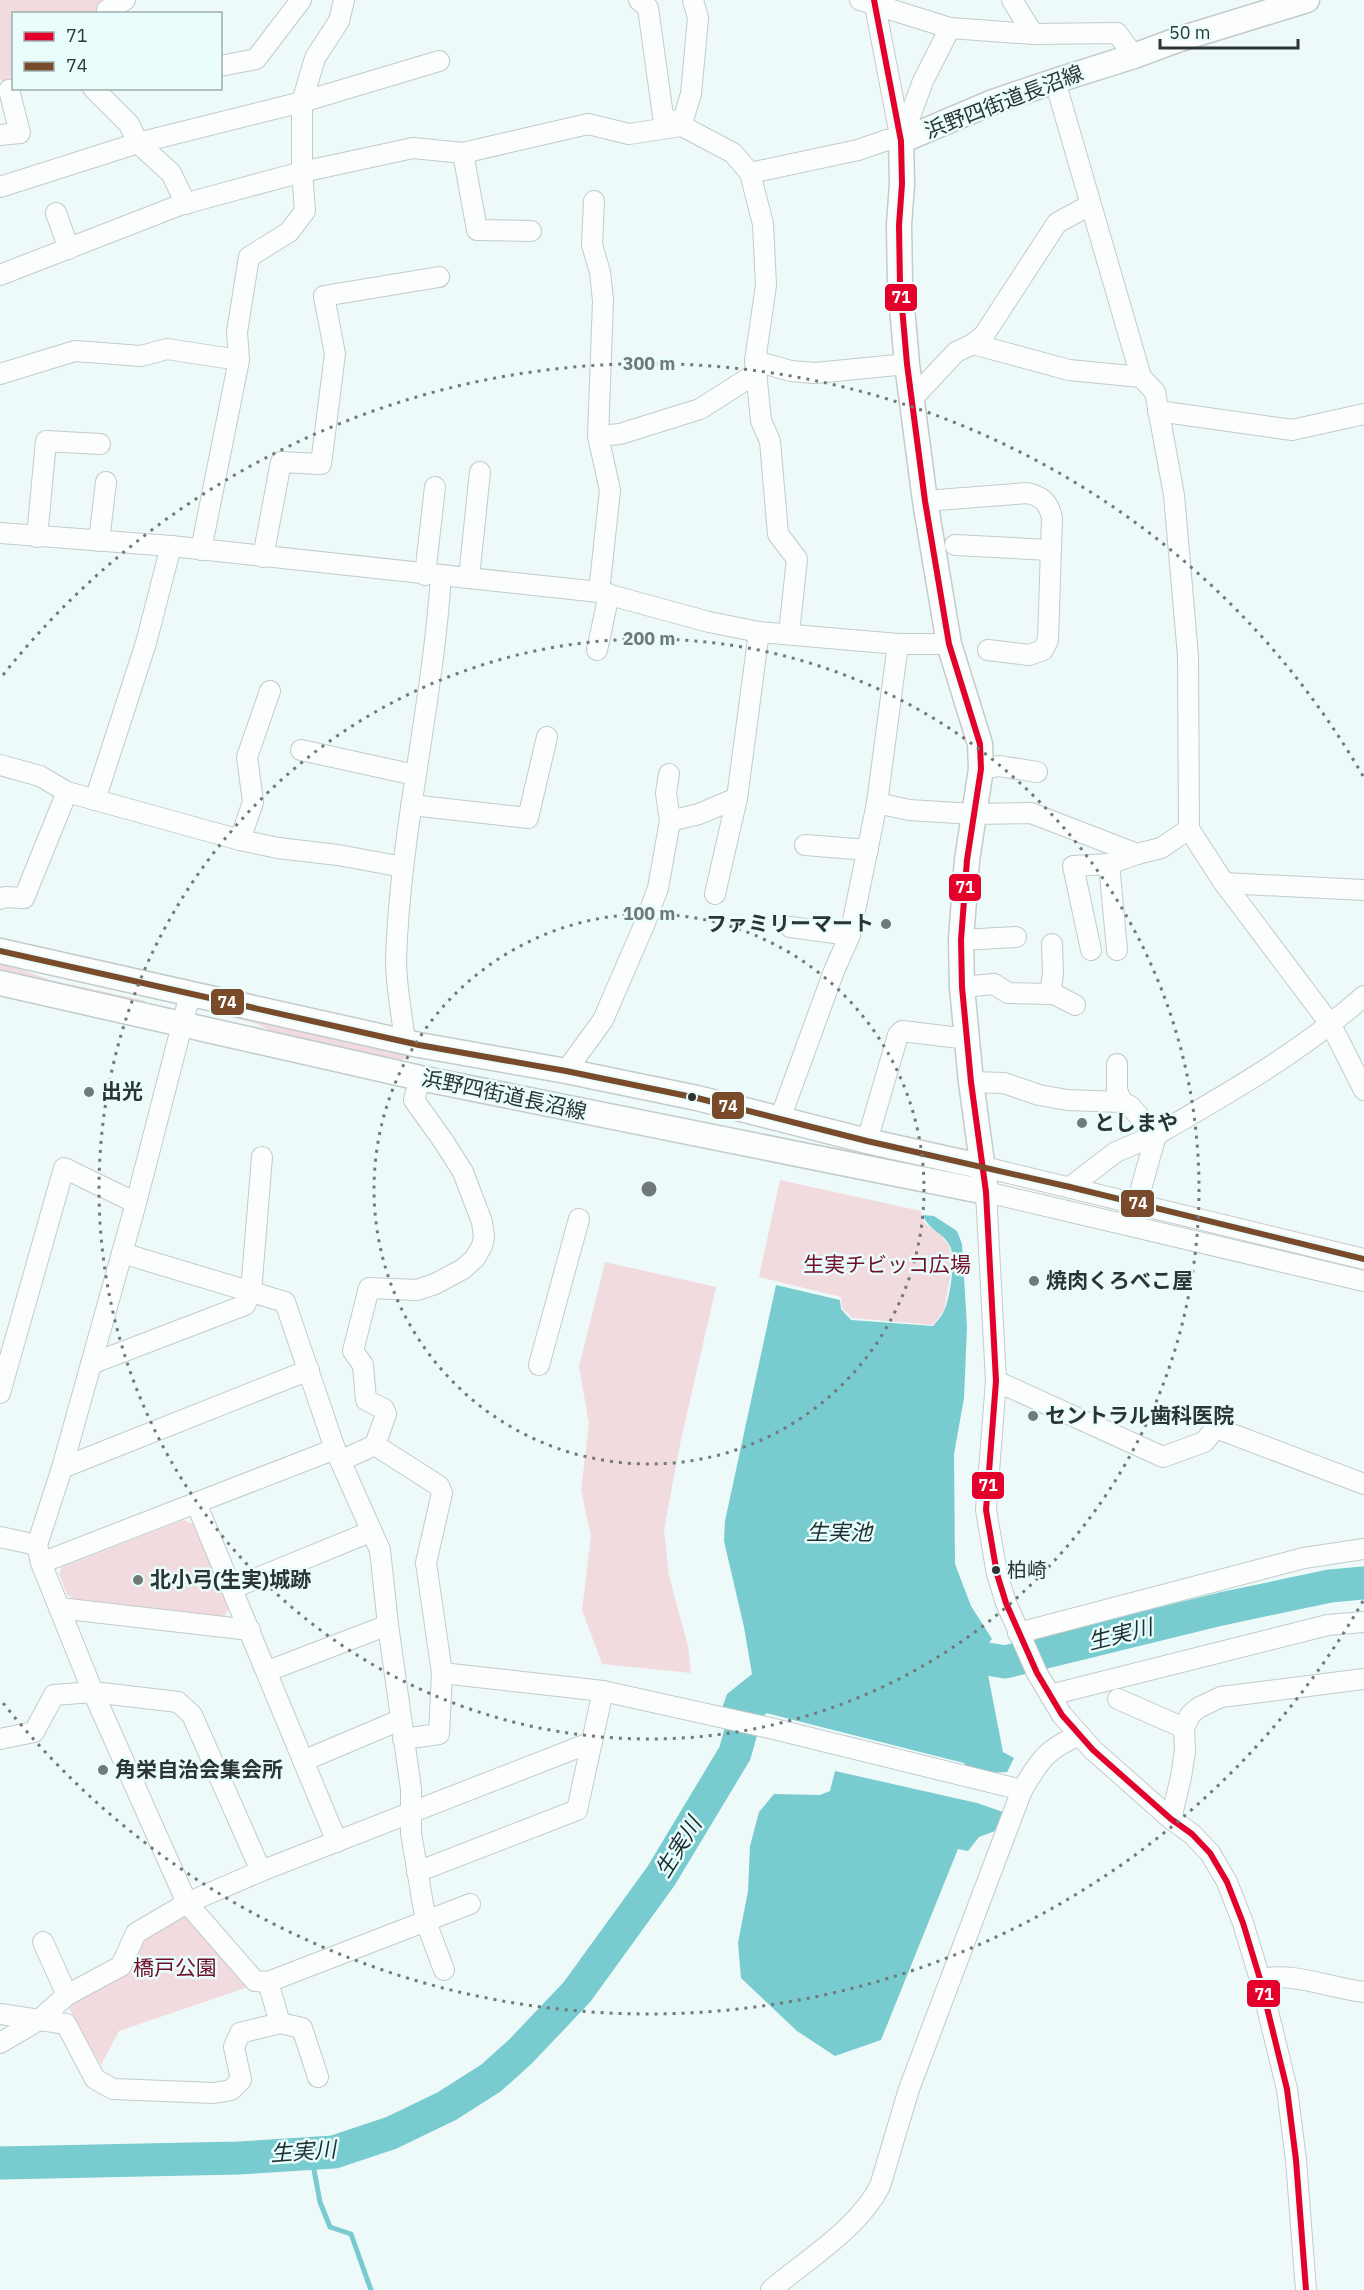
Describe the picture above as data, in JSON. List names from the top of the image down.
{
  "streets": {
    "main road": ["浜野四街道長沼線"]
  },
  "water": ["生実池", "生実川"],
  "parks": ["生実チビッコ広場", "橋戸公園"],
  "places": [
    "ファミリーマート",
    "出光",
    "としまや",
    "焼肉くろべこ屋",
    "セントラル歯科医院",
    "柏崎",
    "北小弓(生実)城跡",
    "角栄自治会集会所"
  ],
  "lines": ["transit line 71", "transit line 74"],
  "legend": ["71", "74"],
  "scale_bar": "50 m",
  "rings": ["300 m", "200 m", "100 m"]
}
